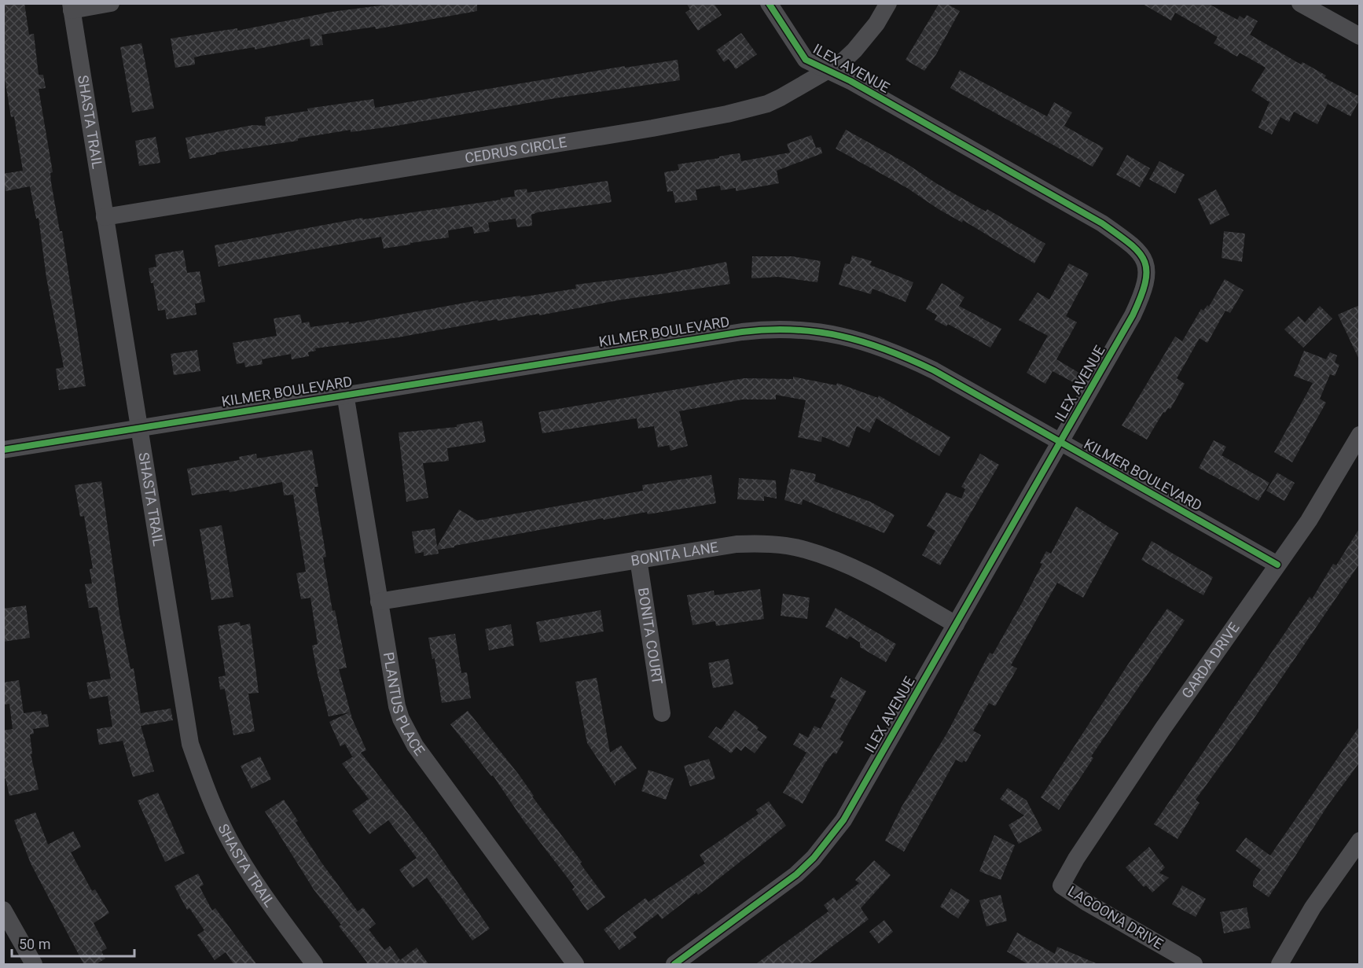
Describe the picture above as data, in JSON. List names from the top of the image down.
{
  "streets": {
    "street": [
      "ILEX AVENUE",
      "SHASTA TRAIL",
      "CEDRUS CIRCLE",
      "KILMER BOULEVARD",
      "BONITA LANE",
      "BONITA COURT",
      "GARDA DRIVE",
      "PLANTUS PLACE",
      "LAGOONA DRIVE"
    ]
  },
  "crossings": [
    ["ILEX AVENUE", "CEDRUS CIRCLE"],
    ["ILEX AVENUE", "KILMER BOULEVARD"],
    ["ILEX AVENUE", "BONITA LANE"],
    ["SHASTA TRAIL", "CEDRUS CIRCLE"],
    ["SHASTA TRAIL", "KILMER BOULEVARD"],
    ["KILMER BOULEVARD", "GARDA DRIVE"],
    ["KILMER BOULEVARD", "PLANTUS PLACE"],
    ["BONITA LANE", "BONITA COURT"],
    ["BONITA LANE", "PLANTUS PLACE"],
    ["GARDA DRIVE", "LAGOONA DRIVE"]
  ],
  "scale_bar": "50 m"
}
